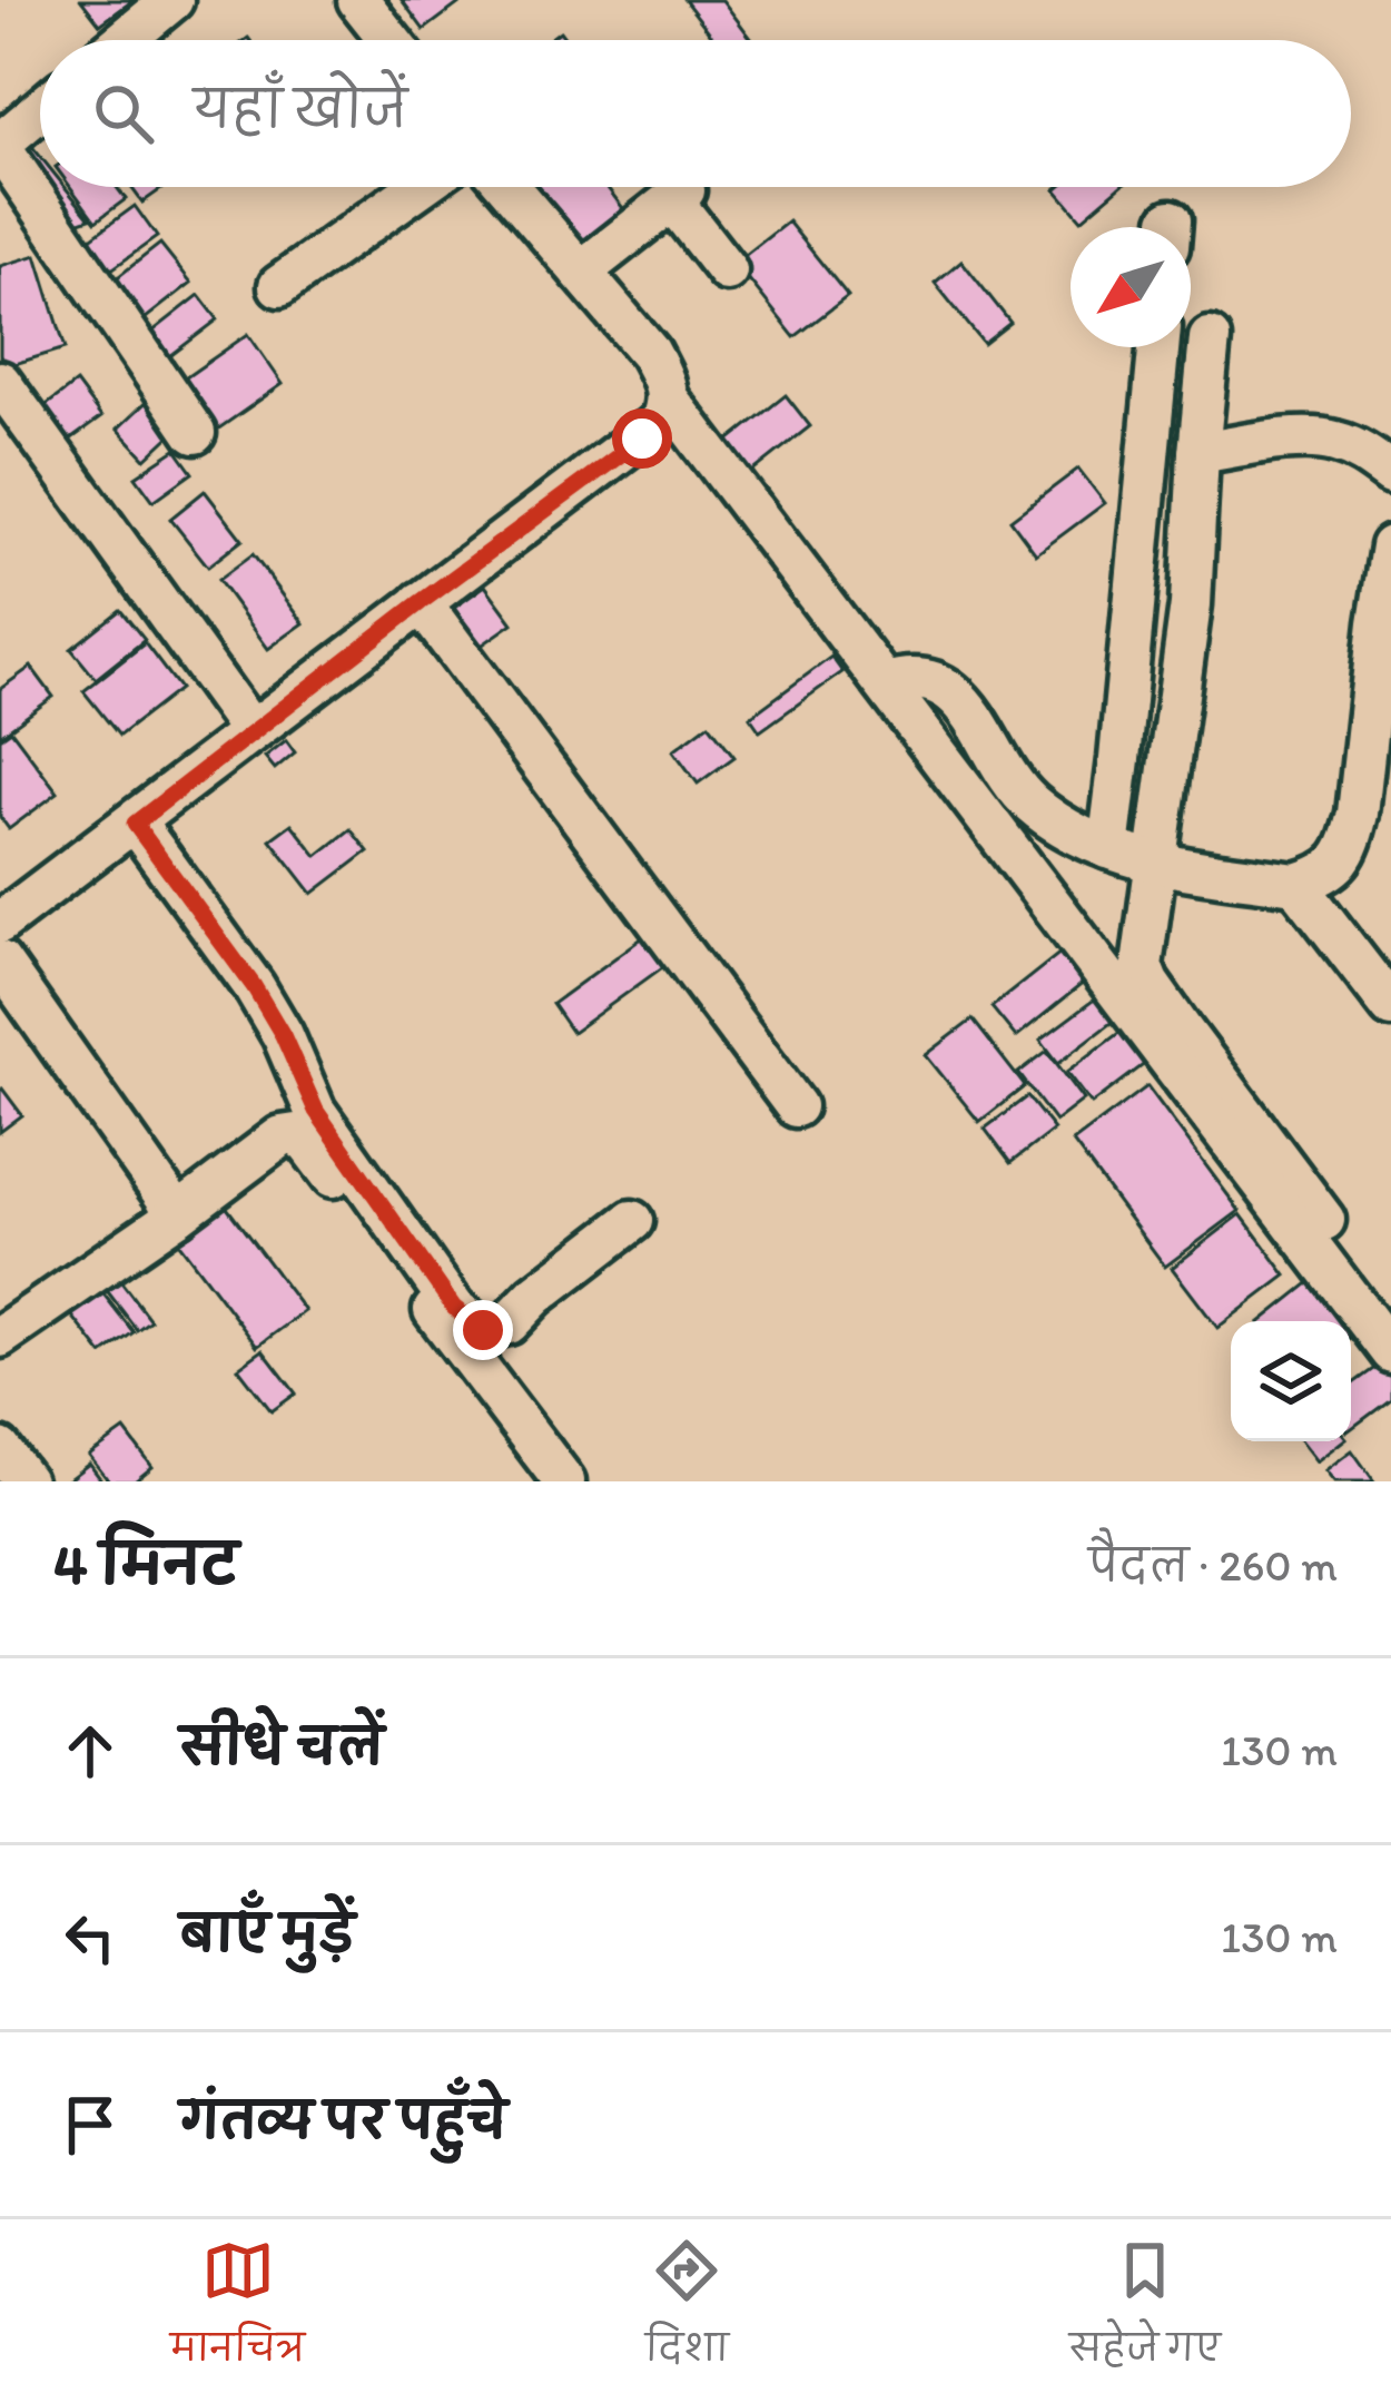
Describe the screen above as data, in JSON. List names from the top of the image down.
{
  "north": "bottom left",
  "page": {
    "search": "यहाँ खोजें",
    "heading": ["4 मिनट", "पैदल · 260 m"],
    "list": [
      ["सीधे चलें", "130 m"],
      ["बाएँ मुड़ें", "130 m"],
      "गंतव्य पर पहुँचे"
    ],
    "nav": ["मानचित्र", "दिशा", "सहेजे गए"]
  }
}
